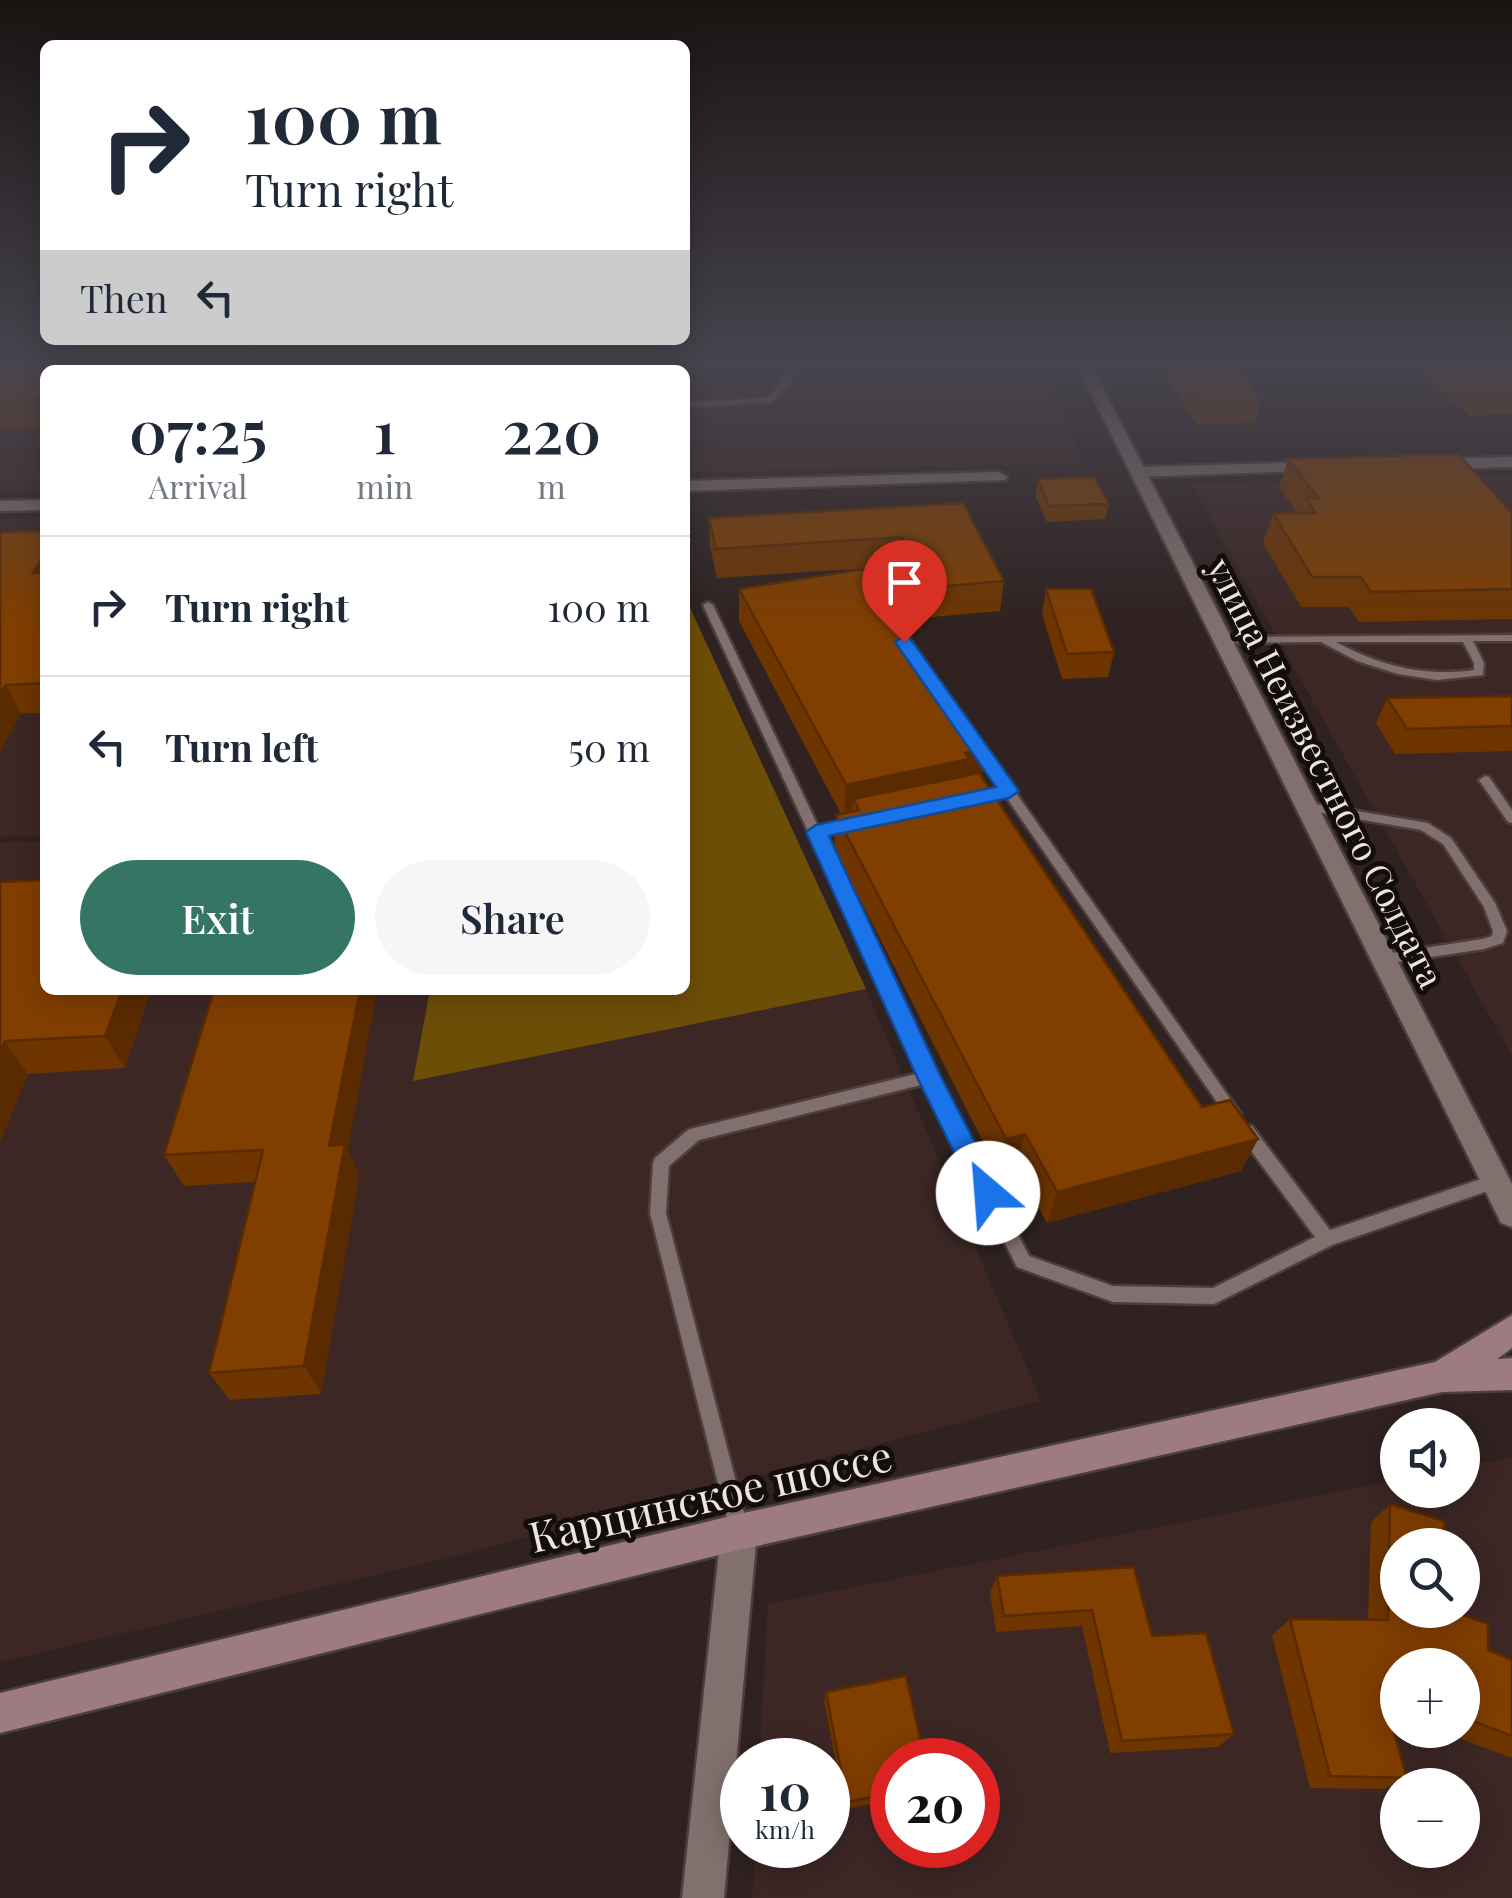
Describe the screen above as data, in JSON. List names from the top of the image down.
{
  "streets": {
    "main road": ["Карцинское шоссе"],
    "street": ["улица Неизвестного Солдата"]
  },
  "page": {
    "turn": ["100 m", "Turn right"],
    "then": "Then",
    "eta": [
      "07:25",
      "Arrival",
      "1",
      "min",
      "220",
      "m"
    ],
    "list": [
      {
        "name": "Turn right",
        "value": "100 m"
      },
      {
        "name": "Turn left",
        "value": "50 m"
      }
    ],
    "buttons": ["Exit", "Share"],
    "map_buttons": ["+", "−"],
    "speed": "10 km/h",
    "limit": "20"
  }
}
